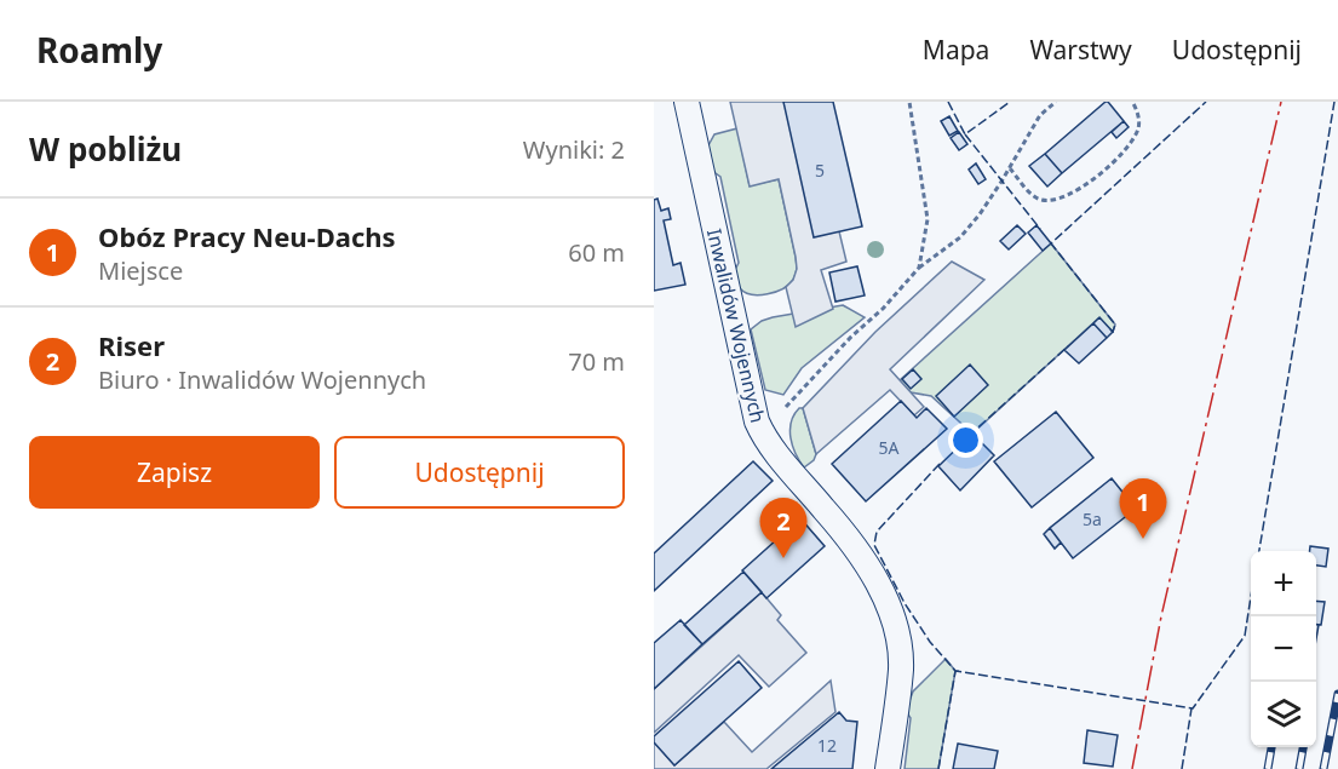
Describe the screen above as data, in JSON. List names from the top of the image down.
{
  "streets": {
    "street": ["Inwalidów Wojennych"]
  },
  "house_numbers": [
    "5",
    "5A",
    "5a",
    "12"
  ],
  "page": {
    "header": "Roamly",
    "nav": ["Mapa", "Warstwy", "Udostępnij"],
    "heading": ["W pobliżu", "Wyniki: 2"],
    "list": [
      {
        "mark": "1",
        "name": "Obóz Pracy Neu-Dachs",
        "note": "Miejsce",
        "value": "60 m"
      },
      {
        "mark": "2",
        "name": "Riser",
        "note": "Biuro · Inwalidów Wojennych",
        "value": "70 m"
      }
    ],
    "buttons": ["Zapisz", "Udostępnij"],
    "pins": ["1", "2"],
    "map_buttons": ["+", "−"]
  }
}
